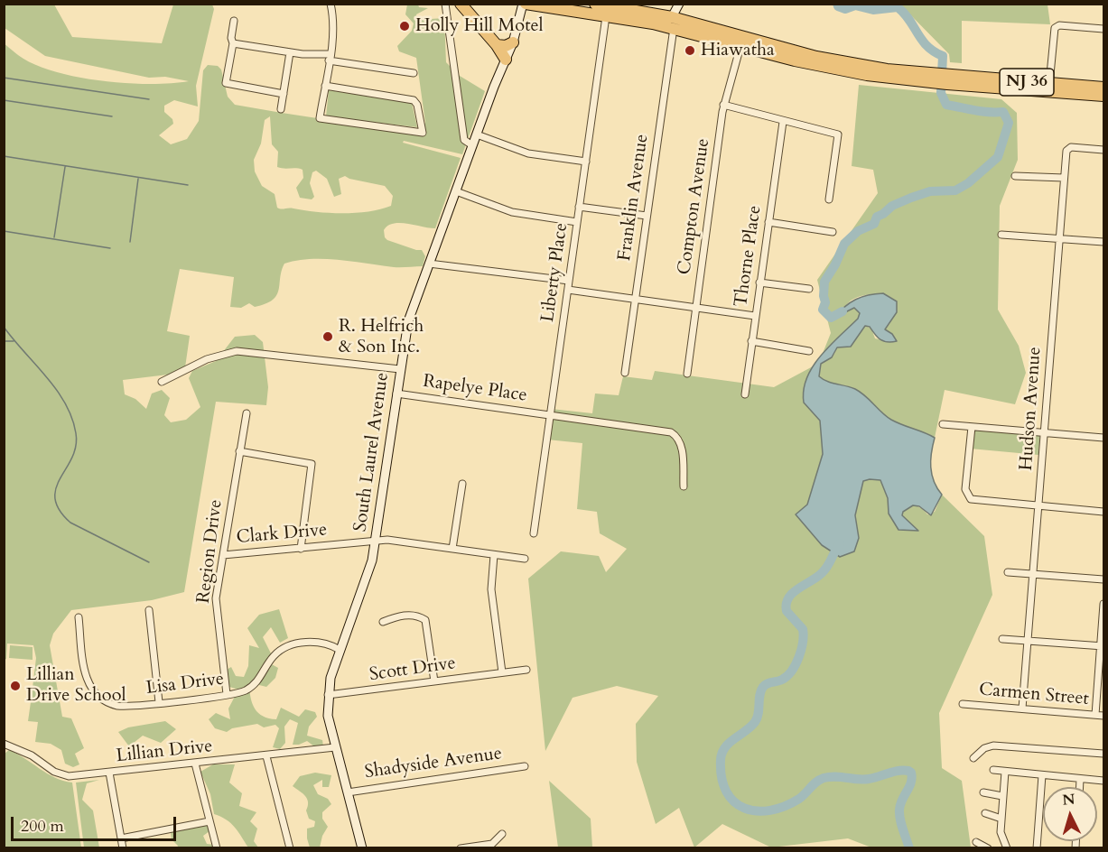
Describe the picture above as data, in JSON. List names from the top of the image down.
{
  "streets": {
    "highway": ["NJ 36"],
    "street": [
      "Franklin Avenue",
      "Compton Avenue",
      "Thorne Place",
      "Liberty Place",
      "Rapelye Place",
      "Hudson Avenue",
      "South Laurel Avenue",
      "Clark Drive",
      "Region Drive",
      "Scott Drive",
      "Lisa Drive",
      "Carmen Street",
      "Lillian Drive",
      "Shadyside Avenue"
    ]
  },
  "crossings": [
    ["NJ 36", "Franklin Avenue"],
    ["NJ 36", "Compton Avenue"],
    ["NJ 36", "Liberty Place"],
    ["NJ 36", "South Laurel Avenue"],
    ["Liberty Place", "Rapelye Place"],
    ["Rapelye Place", "South Laurel Avenue"],
    ["Hudson Avenue", "Carmen Street"],
    ["South Laurel Avenue", "Clark Drive"],
    ["South Laurel Avenue", "Scott Drive"],
    ["South Laurel Avenue", "Lisa Drive"],
    ["South Laurel Avenue", "Lillian Drive"],
    ["South Laurel Avenue", "Shadyside Avenue"],
    ["Clark Drive", "Region Drive"],
    ["Region Drive", "Lisa Drive"]
  ],
  "places": [
    "Holly Hill Motel",
    "Hiawatha",
    "R. Helfrich & Son Inc.",
    "Lillian Drive School"
  ],
  "scale_bar": "200 m",
  "north": "top"
}
